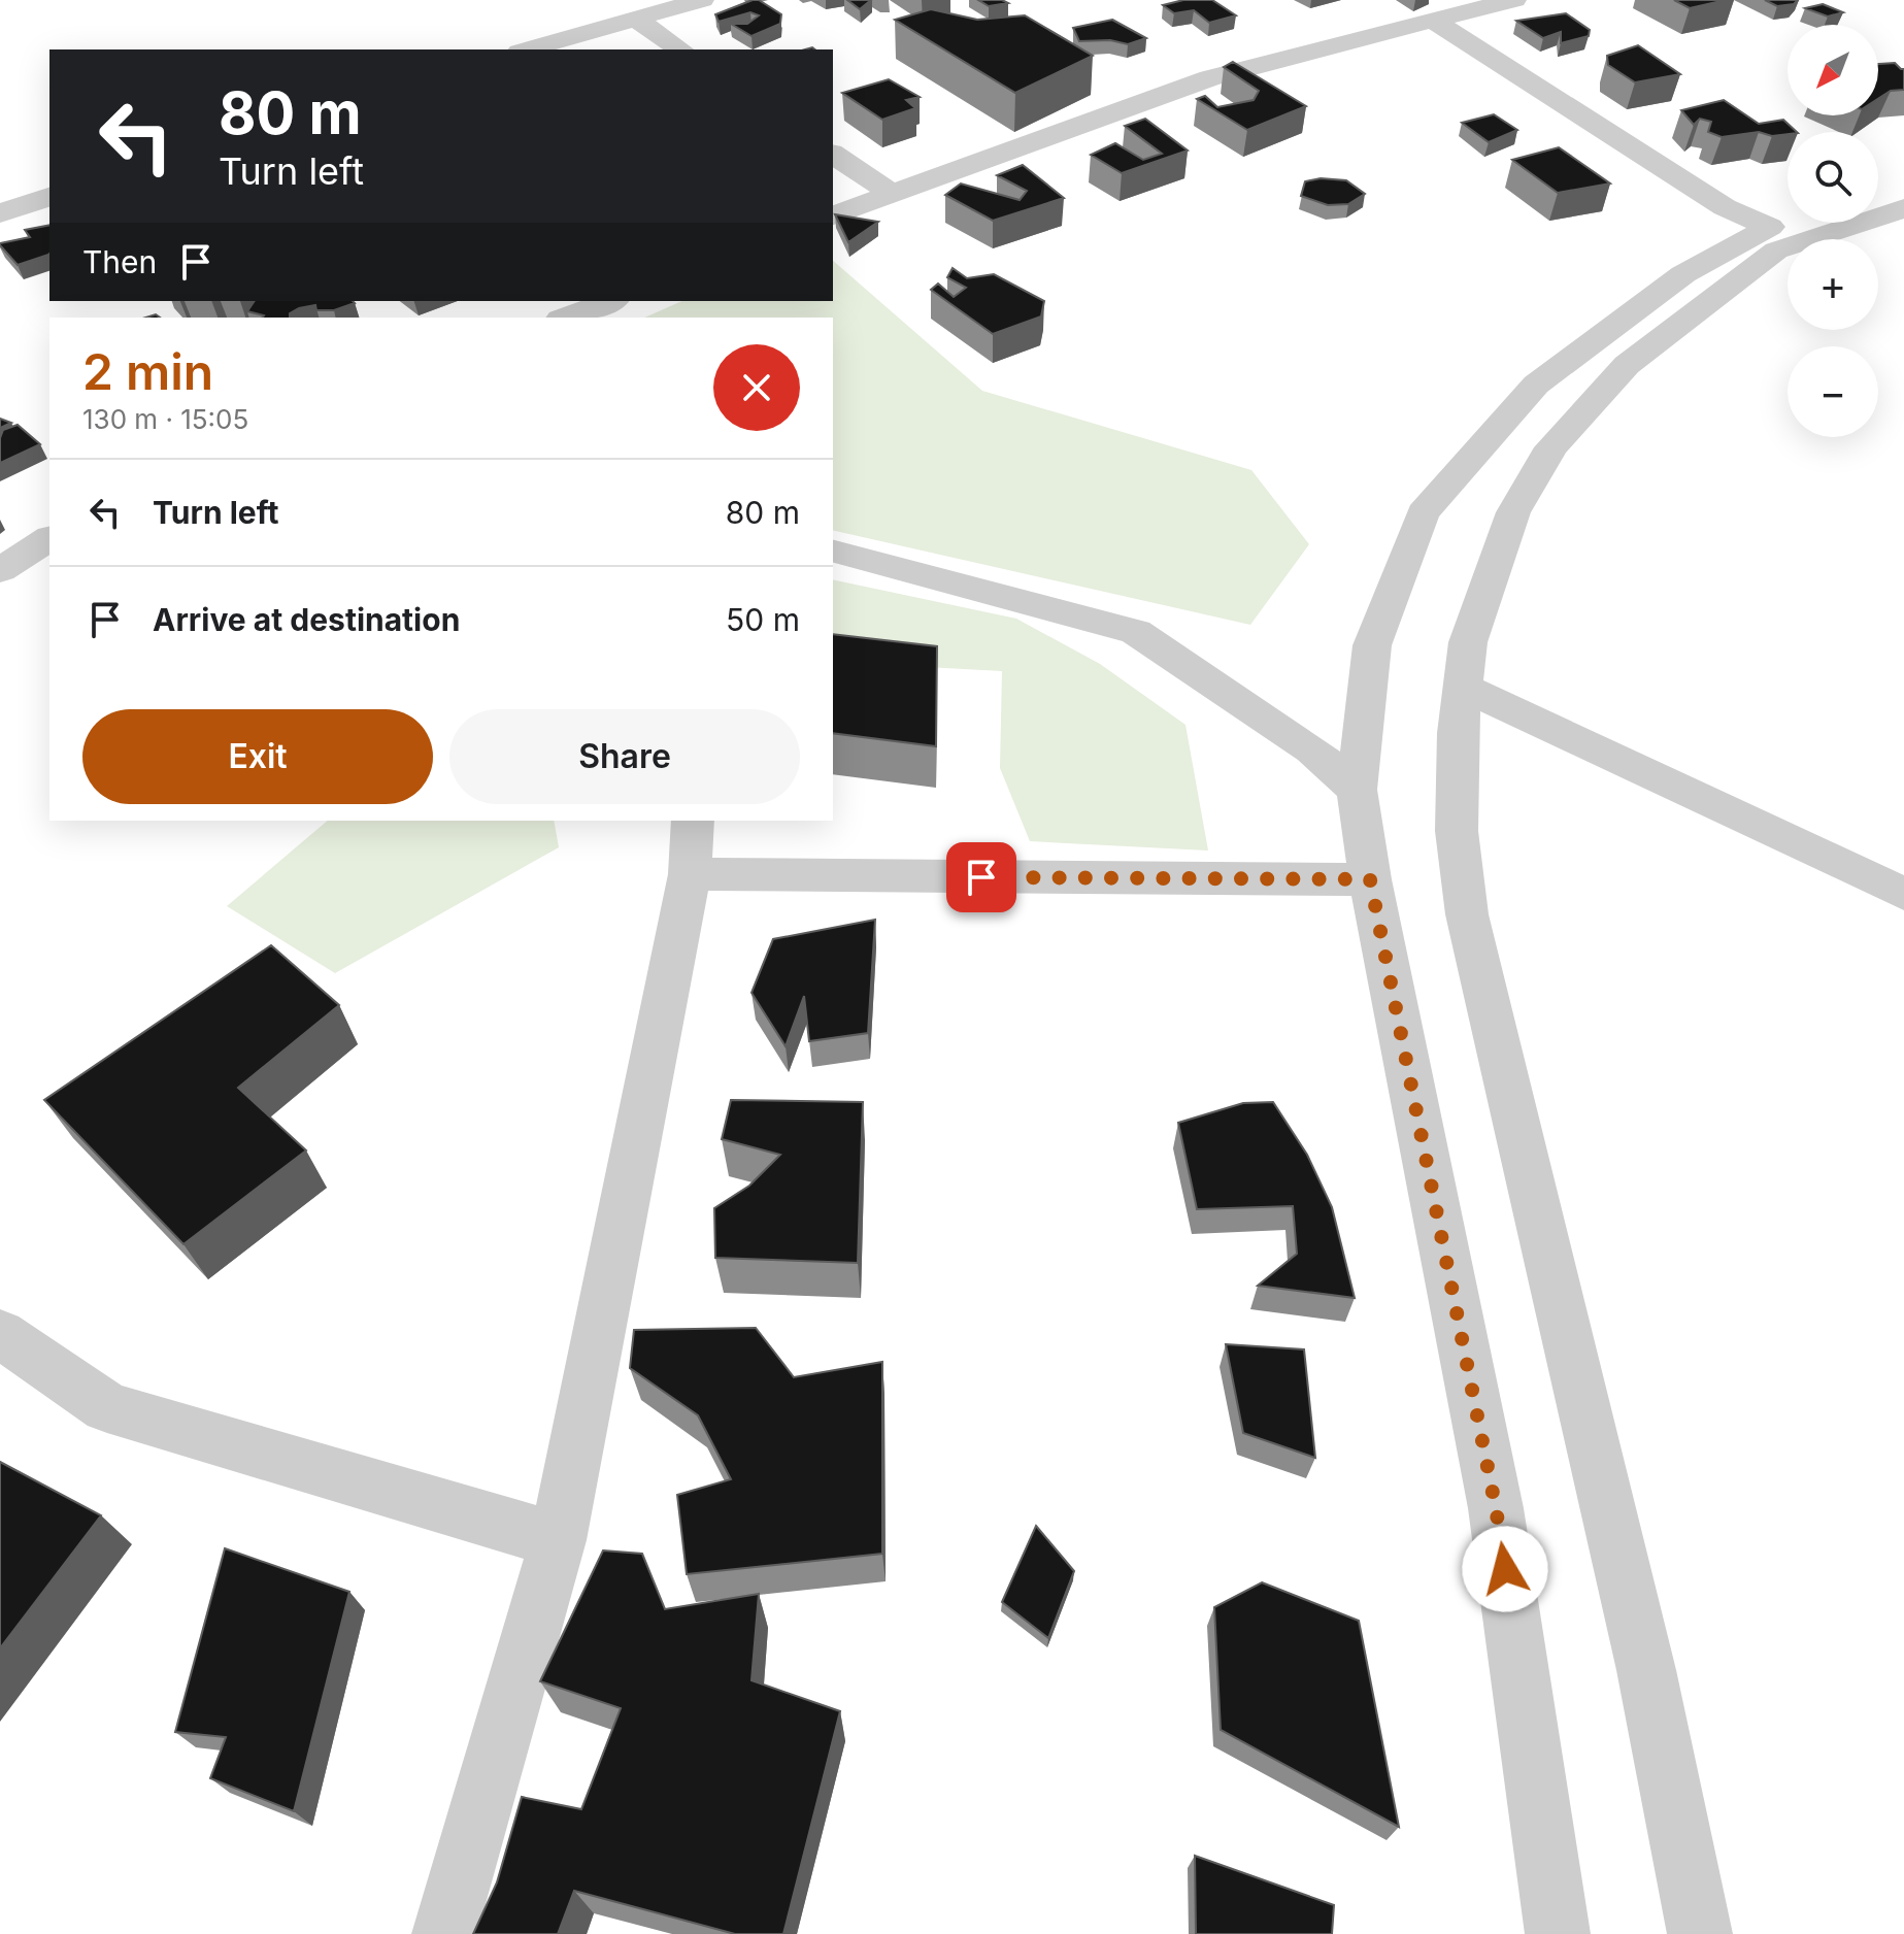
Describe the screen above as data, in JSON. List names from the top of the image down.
{
  "north": "bottom left",
  "page": {
    "map_buttons": ["+", "−"],
    "turn": ["80 m", "Turn left"],
    "then": "Then",
    "heading": ["2 min", "130 m · 15:05"],
    "list": [
      {
        "name": "Turn left",
        "value": "80 m"
      },
      {
        "name": "Arrive at destination",
        "value": "50 m"
      }
    ],
    "buttons": ["Exit", "Share"]
  }
}
